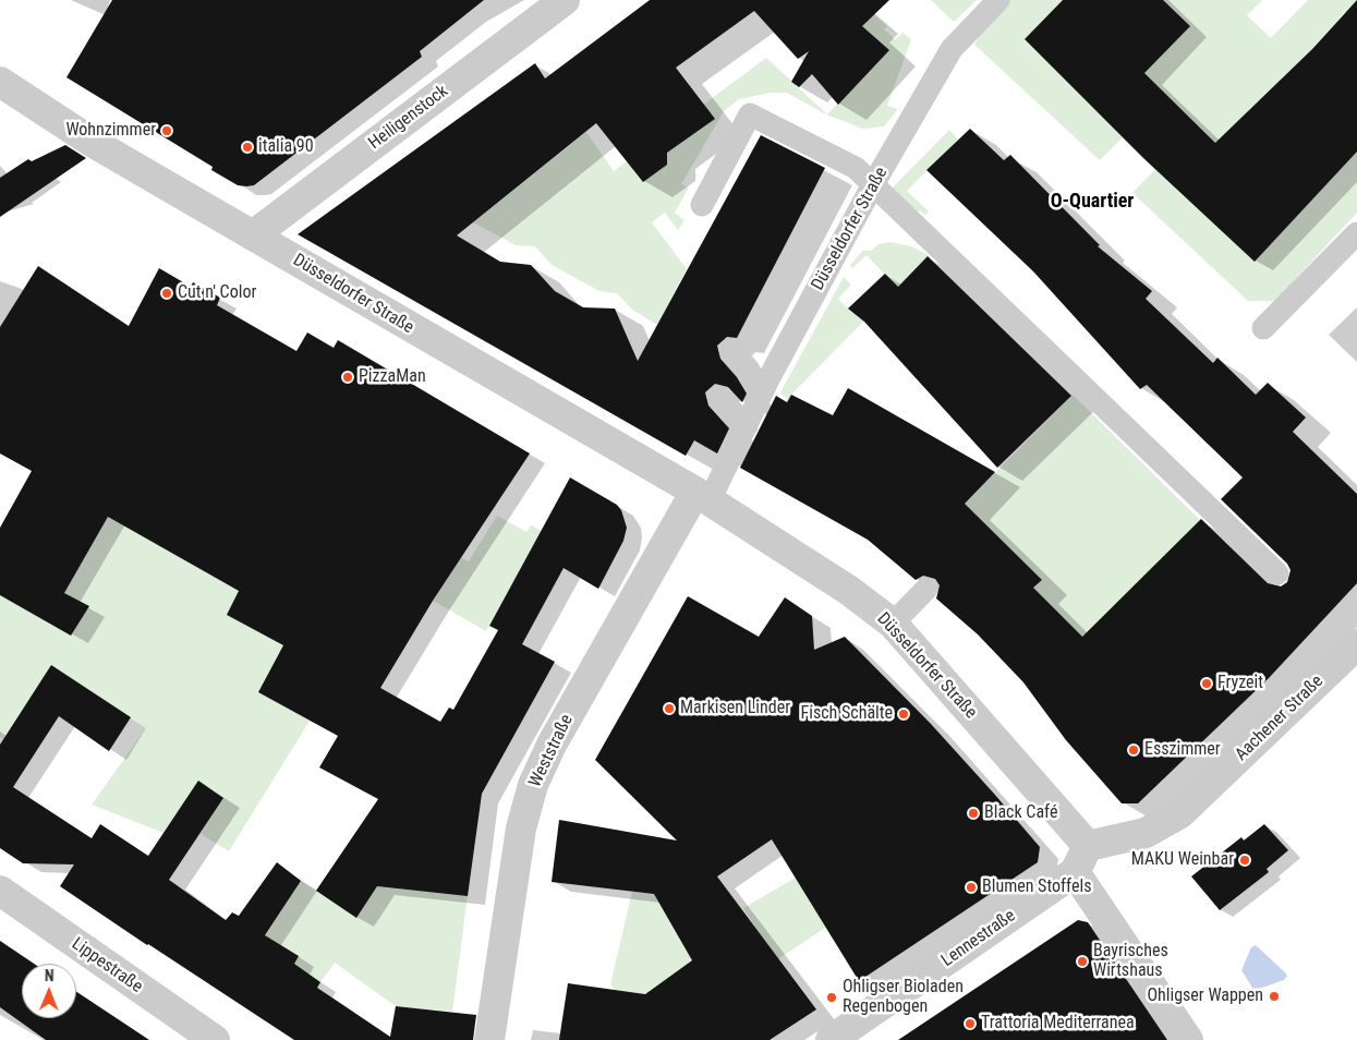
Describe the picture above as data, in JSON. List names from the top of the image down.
{
  "streets": {
    "street": [
      "Heiligenstock",
      "Düsseldorfer Straße",
      "Aachener Straße",
      "Weststraße",
      "Lennestraße",
      "Lippestraße"
    ]
  },
  "crossings": [
    ["Heiligenstock", "Düsseldorfer Straße"],
    ["Düsseldorfer Straße", "Aachener Straße"],
    ["Düsseldorfer Straße", "Weststraße"],
    ["Düsseldorfer Straße", "Lennestraße"],
    ["Aachener Straße", "Lennestraße"]
  ],
  "districts": ["O-Quartier"],
  "places": [
    "Wohnzimmer",
    "italia 90",
    "Cut n' Color",
    "PizzaMan",
    "Fryzeit",
    "Markisen Linder",
    "Fisch Schälte",
    "Esszimmer",
    "Black Café",
    "MAKU Weinbar",
    "Blumen Stoffels",
    "Bayrisches Wirtshaus",
    "Ohligser Wappen",
    "Ohligser Bioladen Regenbogen",
    "Trattoria Mediterranea"
  ],
  "north": "top"
}
